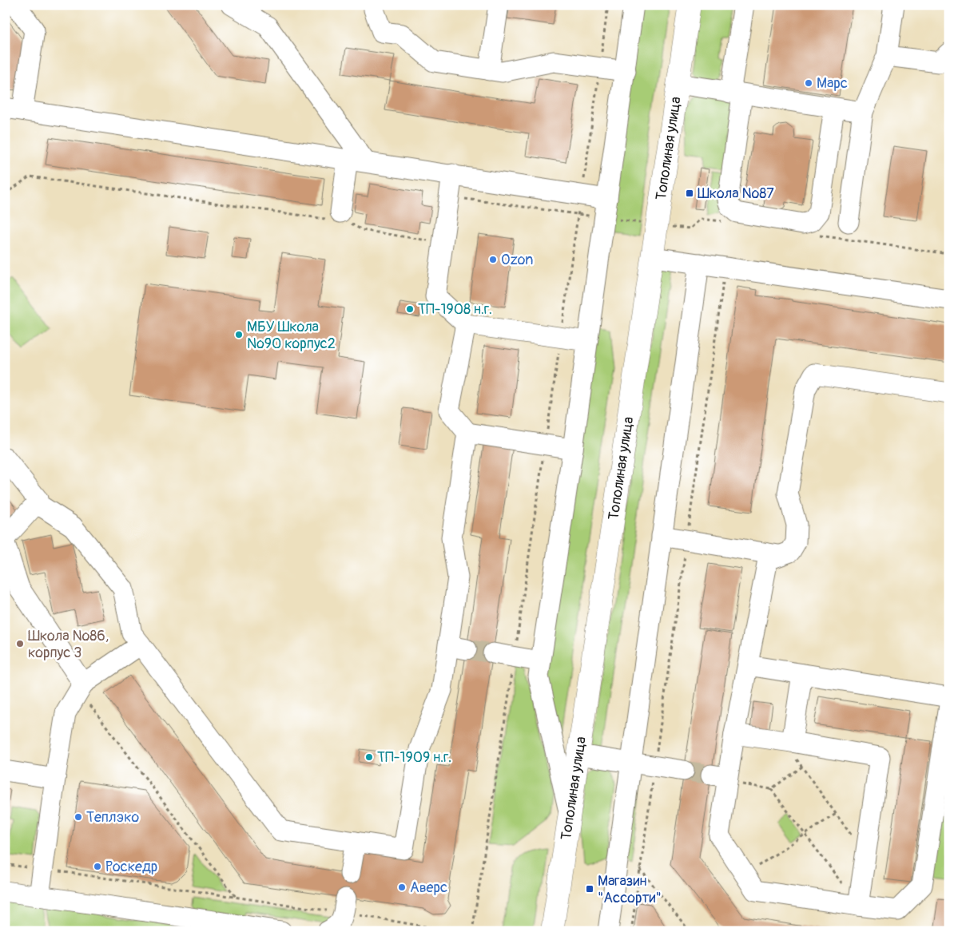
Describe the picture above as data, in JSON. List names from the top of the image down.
{
  "streets": {
    "main road": ["Тополиная улица"]
  },
  "places": {
    "other": [
      "Марс",
      "Ozon",
      "ТП-1908 н.г.",
      "МБУ Школа №90 корпус2",
      "Школа №86, корпус 3",
      "ТП-1909 н.г.",
      "Теплэко",
      "Роскедр",
      "Аверс"
    ],
    "transit": ["Школа №87", "Магазин \"Ассорти\""]
  }
}
